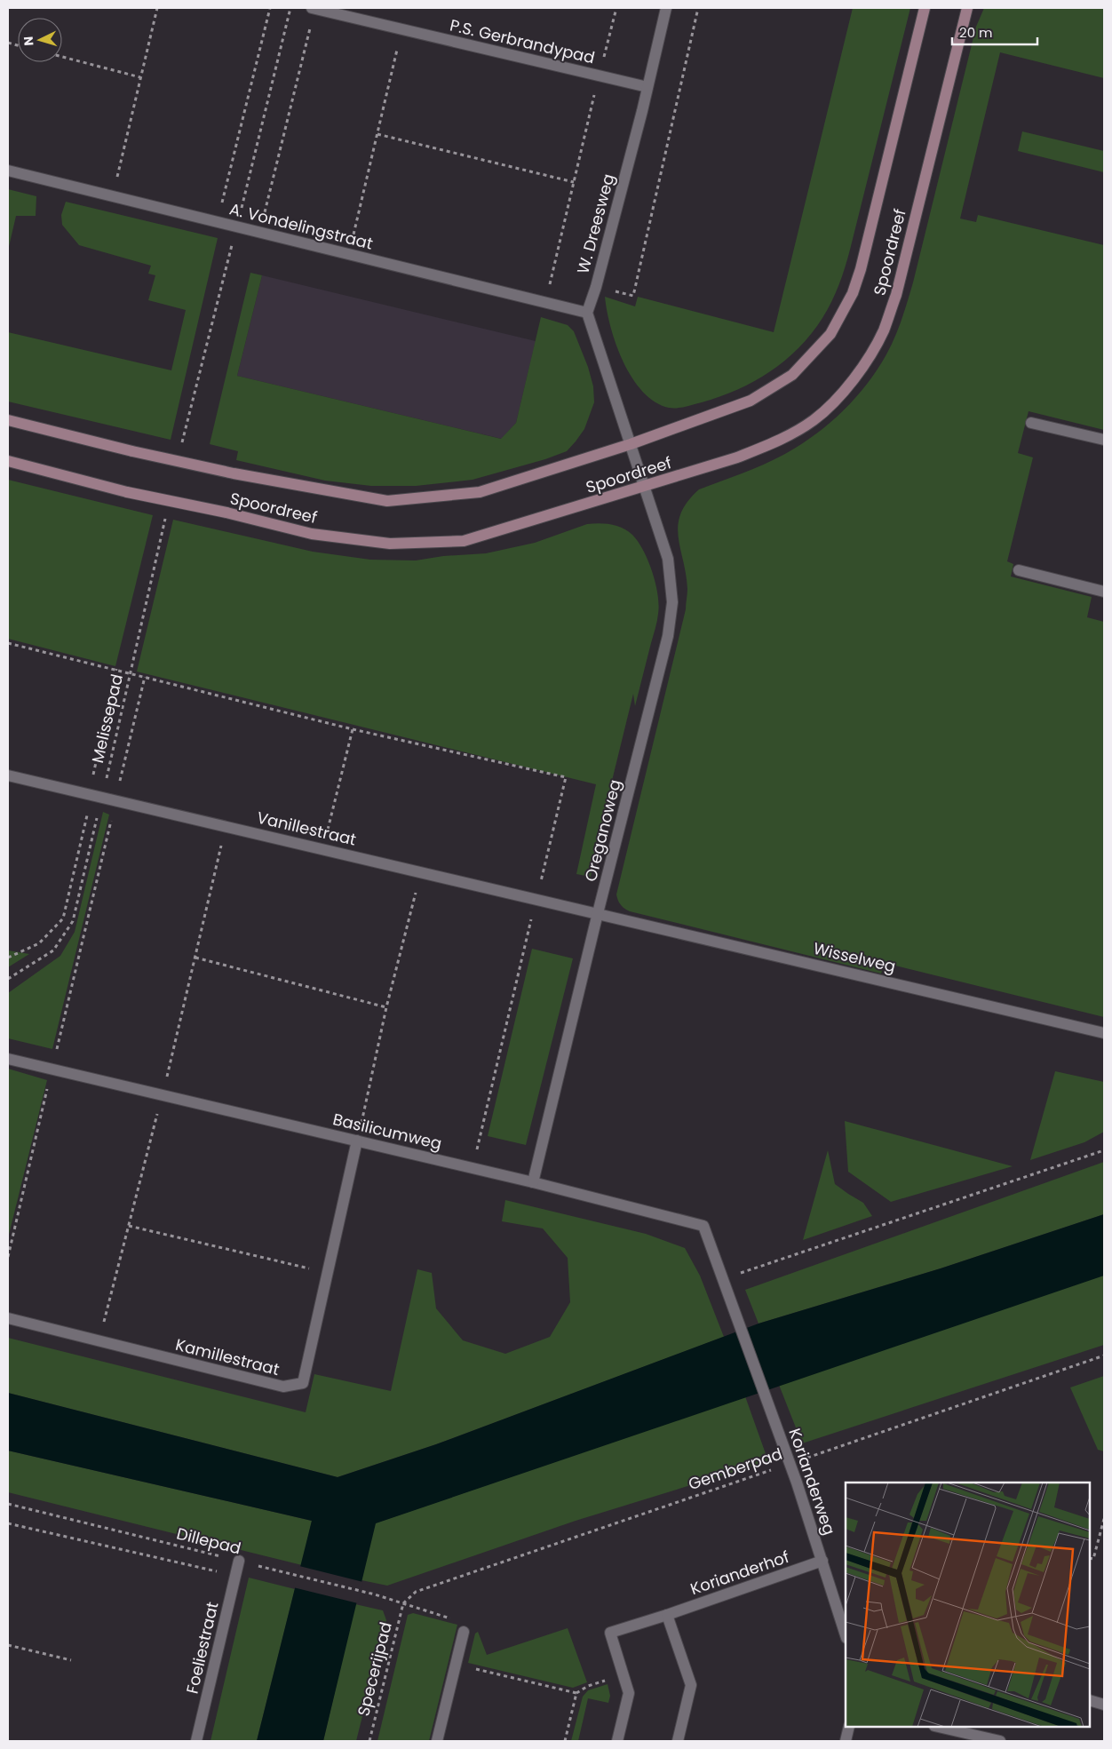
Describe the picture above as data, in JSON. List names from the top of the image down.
{
  "streets": {
    "main road": ["Spoordreef"],
    "street": [
      "P.S. Gerbrandypad",
      "W. Dreesweg",
      "A. Vondelingstraat",
      "Vanillestraat",
      "Oreganoweg",
      "Wisselweg",
      "Basilicumweg",
      "Kamillestraat",
      "Korianderweg",
      "Korianderhof",
      "Foeliestraat"
    ],
    "path": [
      "Melissepad",
      "Gemberpad",
      "Dillepad",
      "Specerijpad"
    ]
  },
  "crossings": [
    ["P.S. Gerbrandypad", "W. Dreesweg"],
    ["W. Dreesweg", "A. Vondelingstraat"],
    ["Spoordreef", "Oreganoweg"],
    ["Melissepad", "Vanillestraat"],
    ["Vanillestraat", "Oreganoweg"],
    ["Vanillestraat", "Wisselweg"],
    ["Oreganoweg", "Wisselweg"],
    ["Oreganoweg", "Basilicumweg"],
    ["Basilicumweg", "Kamillestraat"],
    ["Basilicumweg", "Korianderweg"],
    ["Gemberpad", "Korianderweg"],
    ["Gemberpad", "Dillepad"],
    ["Gemberpad", "Specerijpad"],
    ["Korianderweg", "Korianderhof"],
    ["Dillepad", "Foeliestraat"],
    ["Dillepad", "Specerijpad"]
  ],
  "scale_bar": "20 m",
  "north": "left"
}
